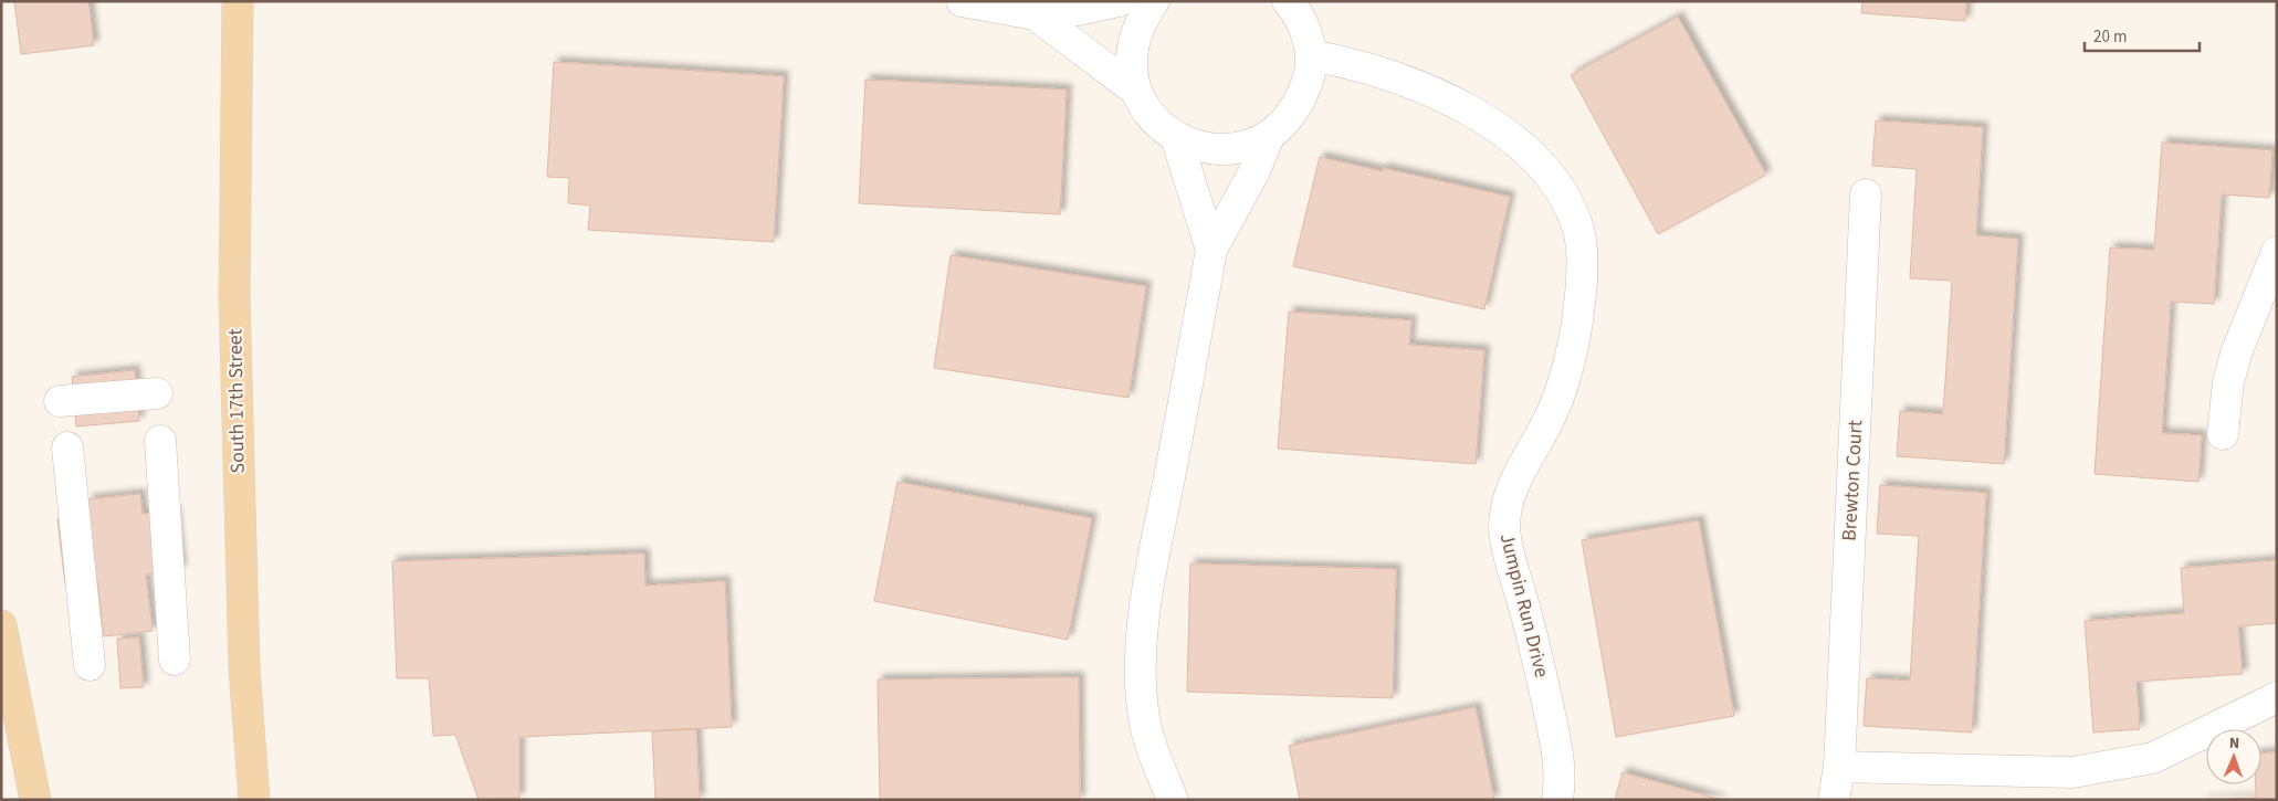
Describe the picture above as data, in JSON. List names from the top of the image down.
{
  "streets": {
    "main road": ["South 17th Street"],
    "street": ["Brewton Court", "Jumpin Run Drive"]
  },
  "scale_bar": "20 m",
  "north": "top"
}
